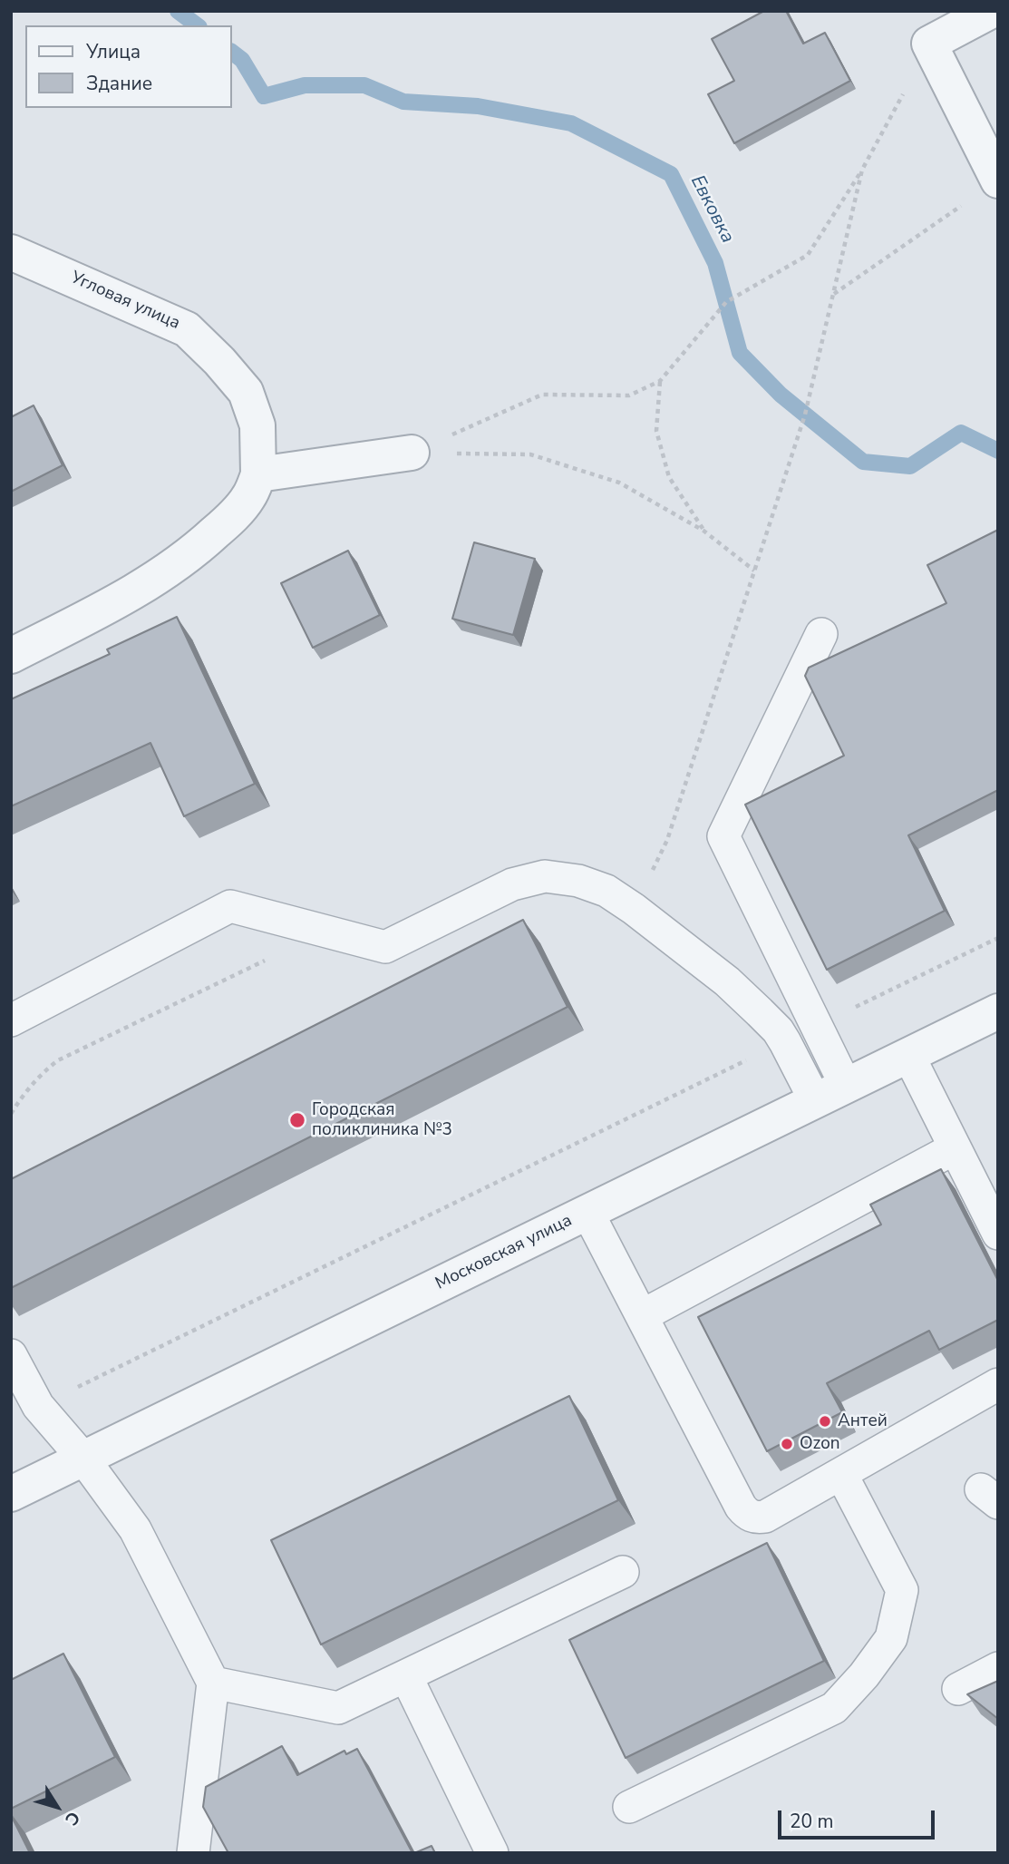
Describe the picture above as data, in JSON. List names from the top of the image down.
{
  "streets": {
    "street": ["Угловая улица", "Московская улица"]
  },
  "water": ["Евковка"],
  "places": ["Городская поликлиника №3", "Антей", "Ozon"],
  "legend": ["Улица", "Здание"],
  "scale_bar": "20 m",
  "north": "bottom right"
}
